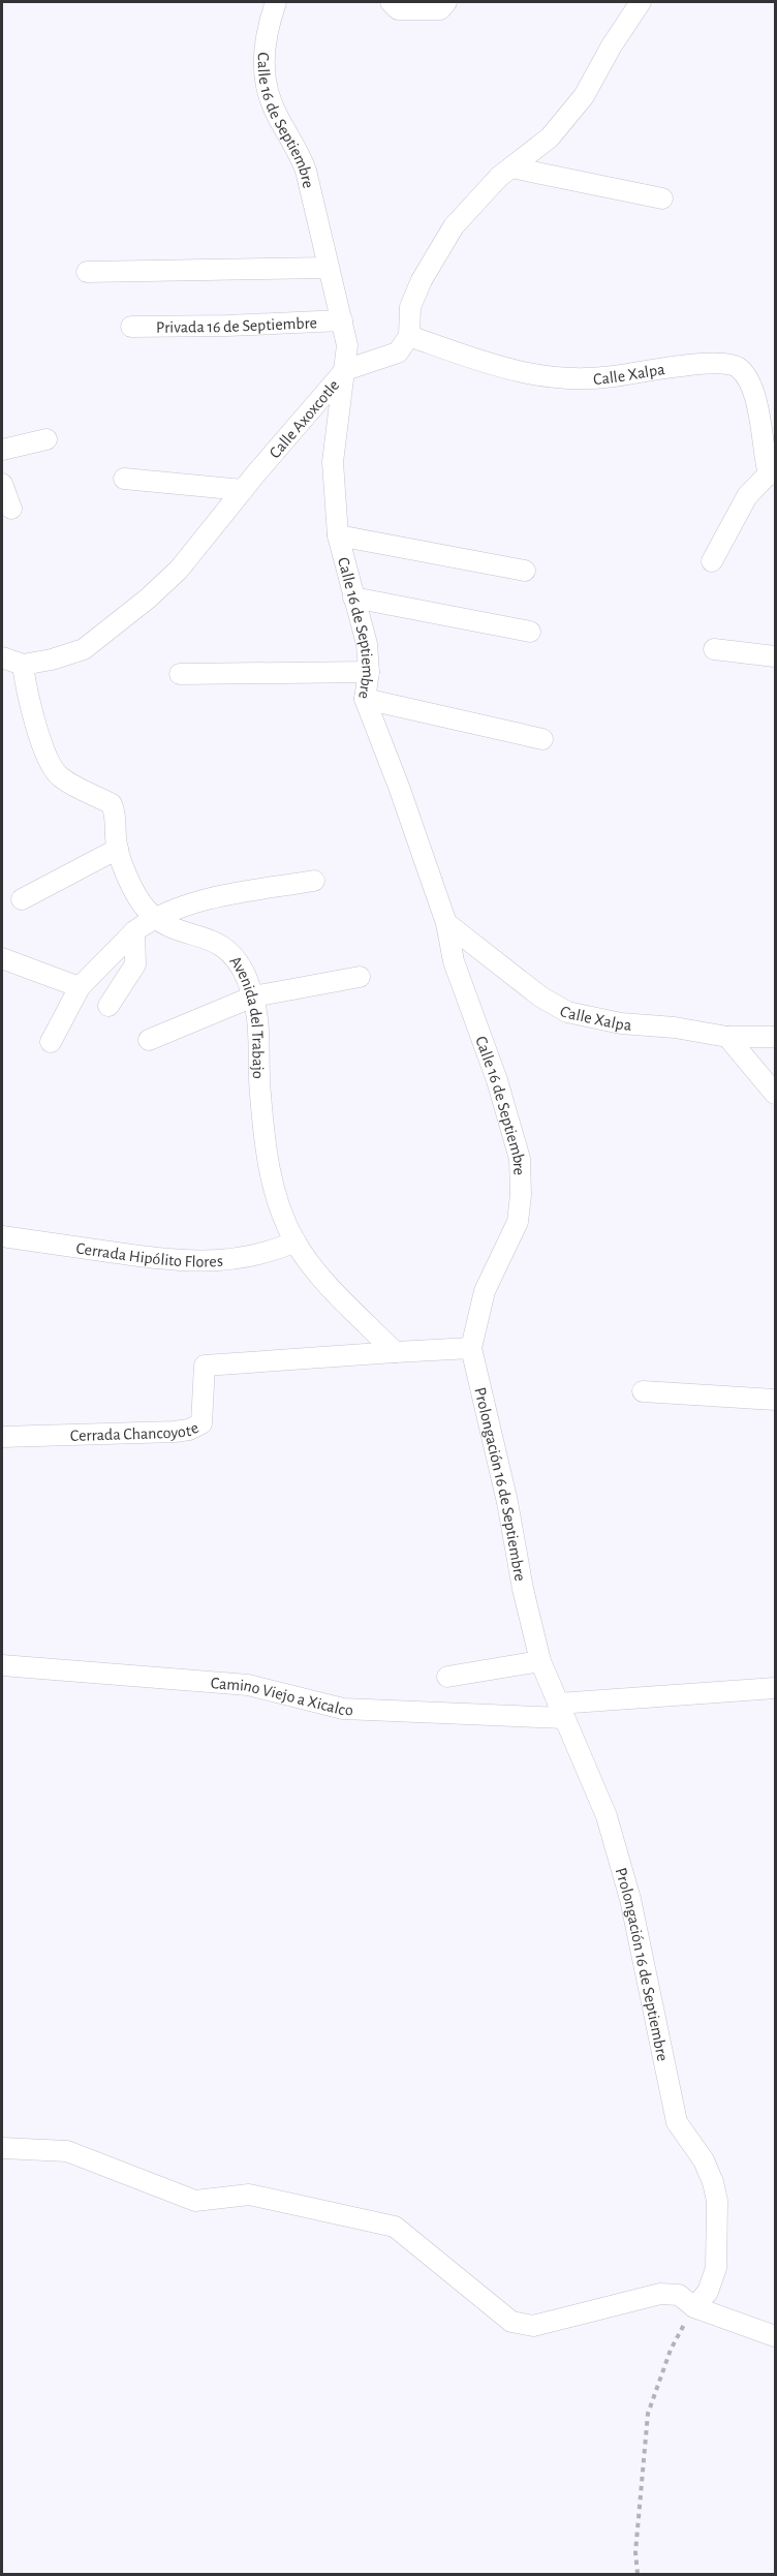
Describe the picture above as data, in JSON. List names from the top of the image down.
{
  "streets": {
    "street": [
      "Calle 16 de Septiembre",
      "Privada 16 de Septiembre",
      "Calle Xalpa",
      "Calle Axoxcotle",
      "Avenida del Trabajo",
      "Cerrada Hipólito Flores",
      "Cerrada Chancoyote",
      "Prolongación 16 de Septiembre",
      "Camino Viejo a Xicalco"
    ]
  },
  "crossings": [
    ["Calle 16 de Septiembre", "Privada 16 de Septiembre"],
    ["Calle 16 de Septiembre", "Calle Xalpa"],
    ["Calle 16 de Septiembre", "Calle Axoxcotle"],
    ["Calle 16 de Septiembre", "Prolongación 16 de Septiembre"],
    ["Calle Xalpa", "Calle Axoxcotle"],
    ["Calle Axoxcotle", "Avenida del Trabajo"],
    ["Avenida del Trabajo", "Cerrada Hipólito Flores"],
    ["Avenida del Trabajo", "Cerrada Chancoyote"],
    ["Prolongación 16 de Septiembre", "Camino Viejo a Xicalco"]
  ]
}
